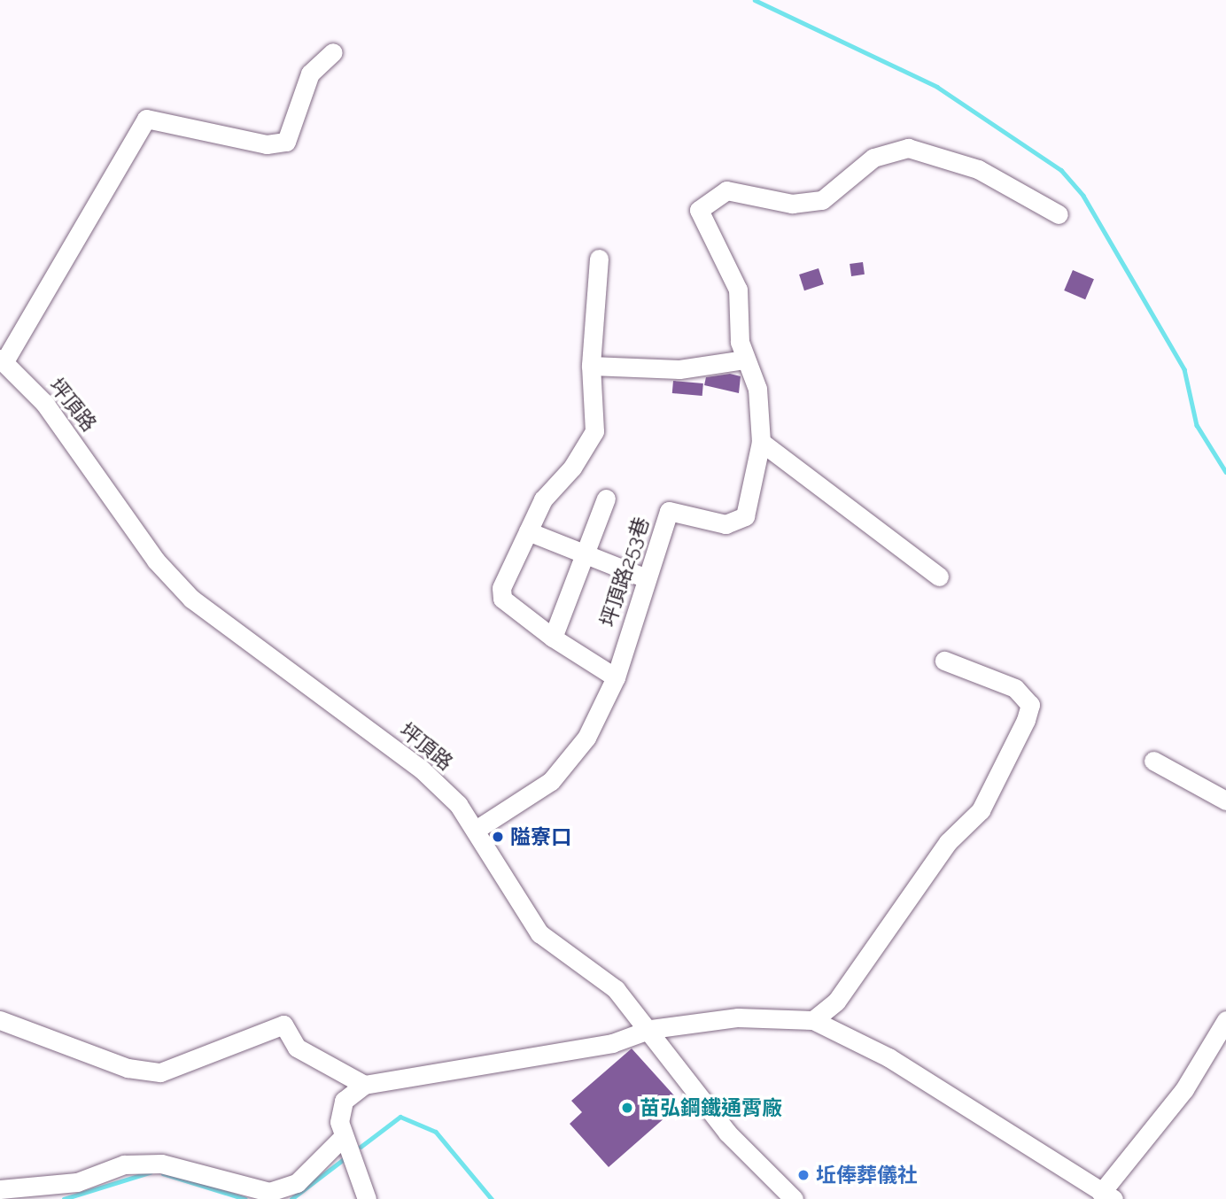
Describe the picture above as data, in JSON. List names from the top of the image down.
{
  "streets": {
    "street": ["坪頂路", "坪頂路253巷"]
  },
  "crossings": [
    ["坪頂路", "坪頂路253巷"]
  ],
  "places": ["隘寮口", "苗弘鋼鐵通霄廠", "坵俸葬儀社"]
}
